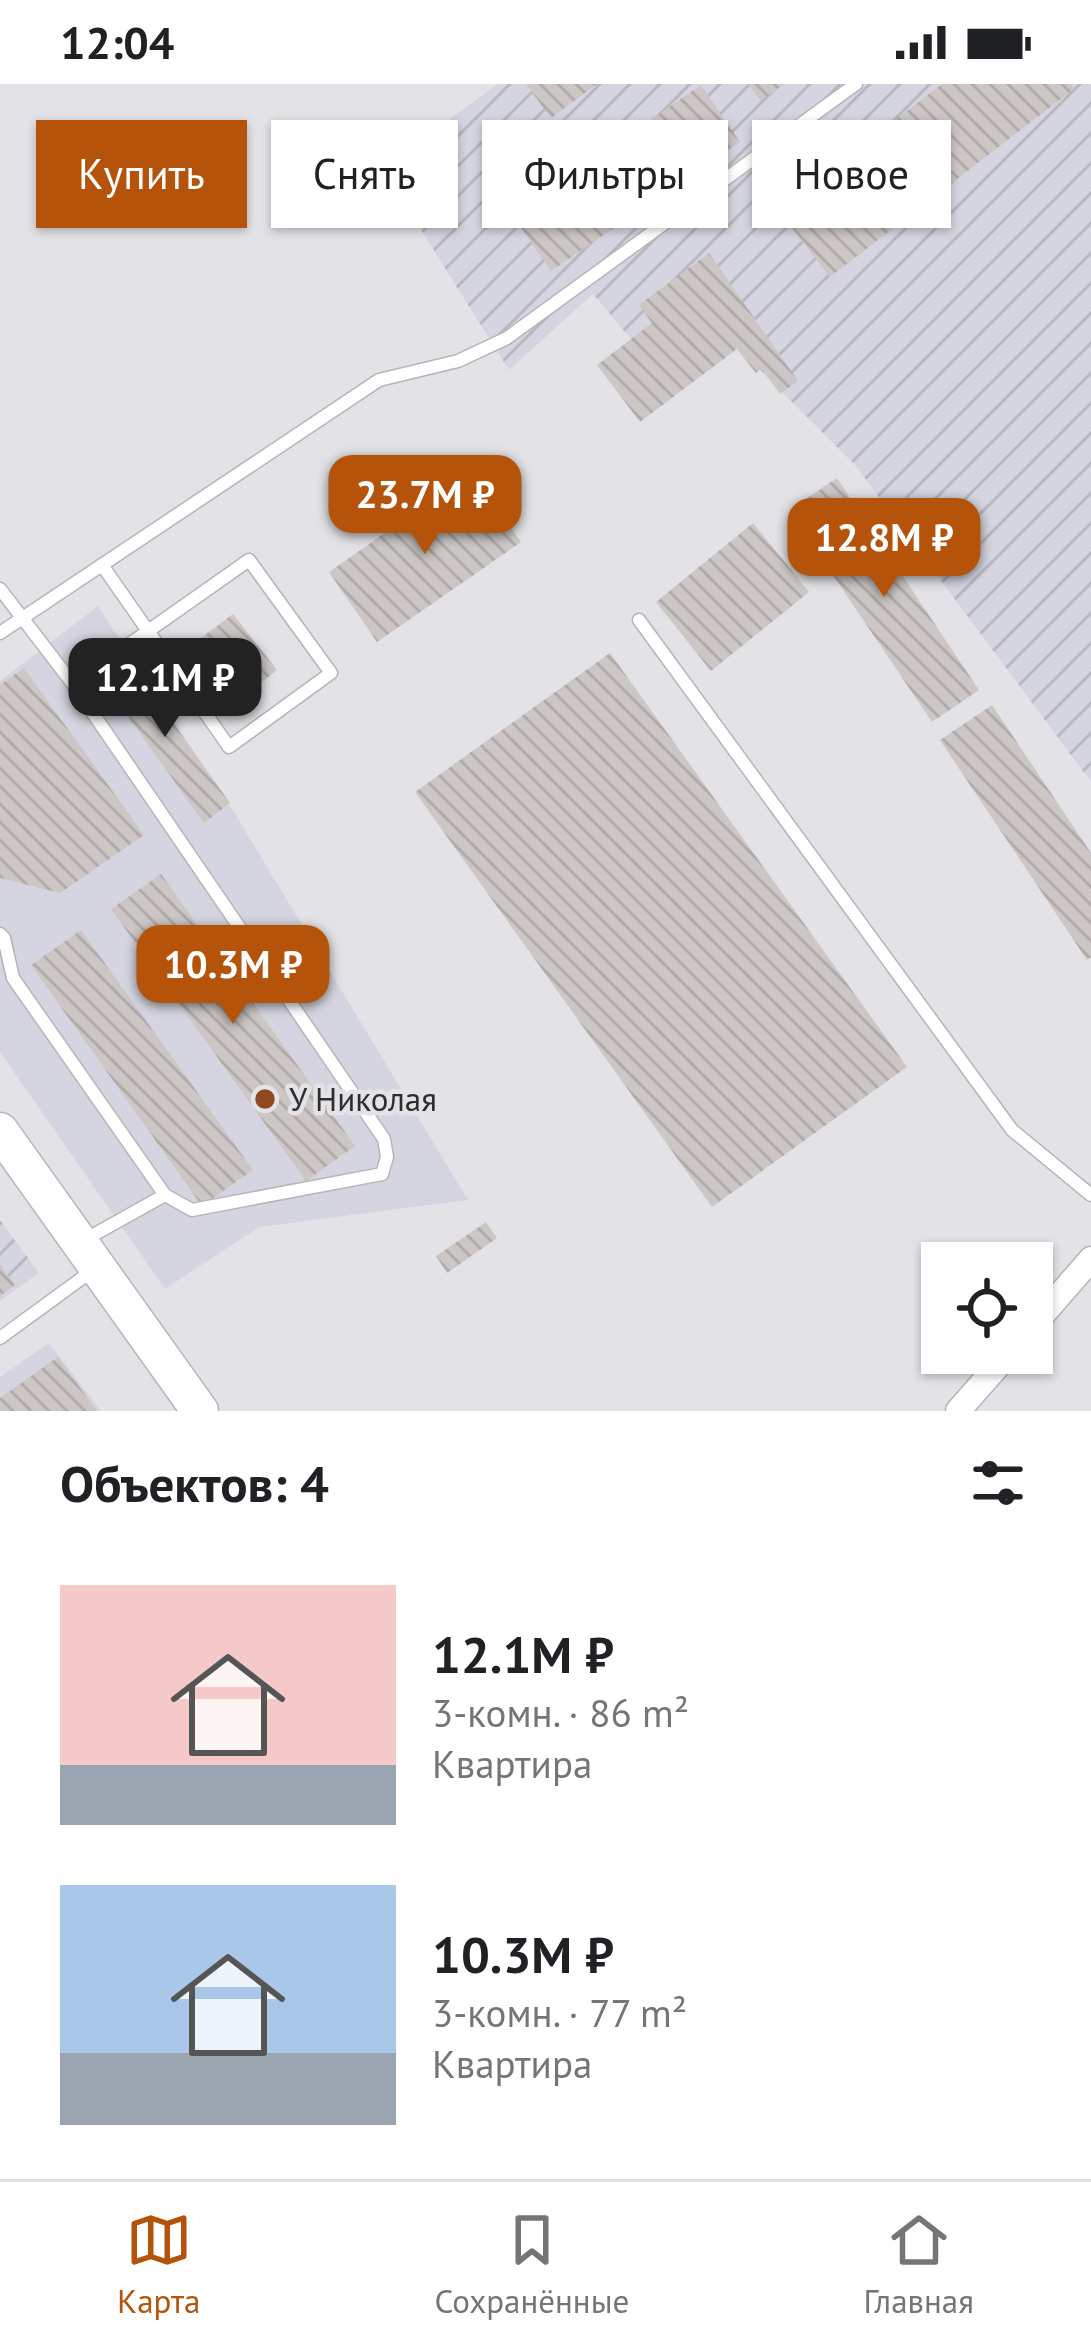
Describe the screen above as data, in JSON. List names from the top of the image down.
{
  "places": ["У Николая"],
  "page": {
    "status": "12:04",
    "chip": [
      "Купить",
      "Снять",
      "Фильтры",
      "Новое"
    ],
    "price": [
      "23.7M ₽",
      "12.8M ₽",
      "12.1M ₽",
      "10.3M ₽"
    ],
    "heading": "Объектов: 4",
    "list": [
      {
        "name": "12.1M ₽",
        "note": "3-комн. · 86 m² · Квартира"
      },
      {
        "name": "10.3M ₽",
        "note": "3-комн. · 77 m² · Квартира"
      }
    ],
    "tabs": ["Карта", "Сохранённые", "Главная"]
  }
}
